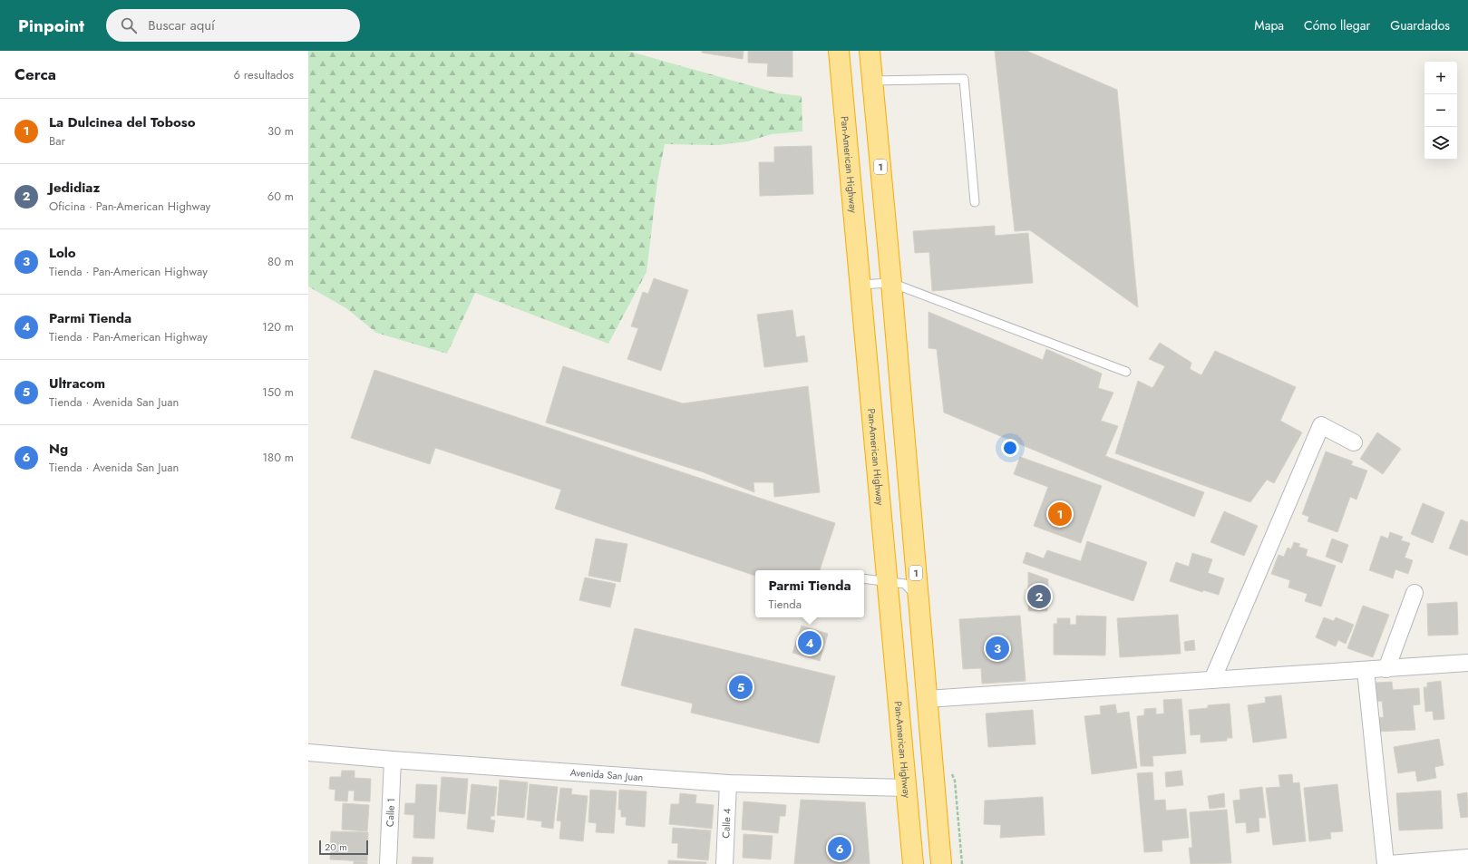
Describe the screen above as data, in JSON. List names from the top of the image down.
{
  "streets": {
    "highway": ["Pan-American Highway", "1"],
    "street": ["Avenida San Juan", "Calle 1", "Calle 4"]
  },
  "crossings": [
    ["Pan-American Highway", "Avenida San Juan"],
    ["Avenida San Juan", "Calle 1"],
    ["Avenida San Juan", "Calle 4"]
  ],
  "scale_bar": "20 m",
  "page": {
    "header": "Pinpoint",
    "search": "Buscar aquí",
    "nav": ["Mapa", "Cómo llegar", "Guardados"],
    "heading": ["Cerca", "6 resultados"],
    "map_buttons": ["+", "−"],
    "list": [
      {
        "mark": "1",
        "name": "La Dulcinea del Toboso",
        "note": "Bar",
        "value": "30 m"
      },
      {
        "mark": "2",
        "name": "Jedidiaz",
        "note": "Oficina · Pan-American Highway",
        "value": "60 m"
      },
      {
        "mark": "3",
        "name": "Lolo",
        "note": "Tienda · Pan-American Highway",
        "value": "80 m"
      },
      {
        "mark": "4",
        "name": "Parmi Tienda",
        "note": "Tienda · Pan-American Highway",
        "value": "120 m"
      },
      {
        "mark": "5",
        "name": "Ultracom",
        "note": "Tienda · Avenida San Juan",
        "value": "150 m"
      },
      {
        "mark": "6",
        "name": "Ng",
        "note": "Tienda · Avenida San Juan",
        "value": "180 m"
      }
    ],
    "pins": [
      "1",
      "2",
      "4",
      "3",
      "5",
      "6"
    ],
    "popup": ["Parmi Tienda", "Tienda"],
    "scale": "20 m"
  }
}
